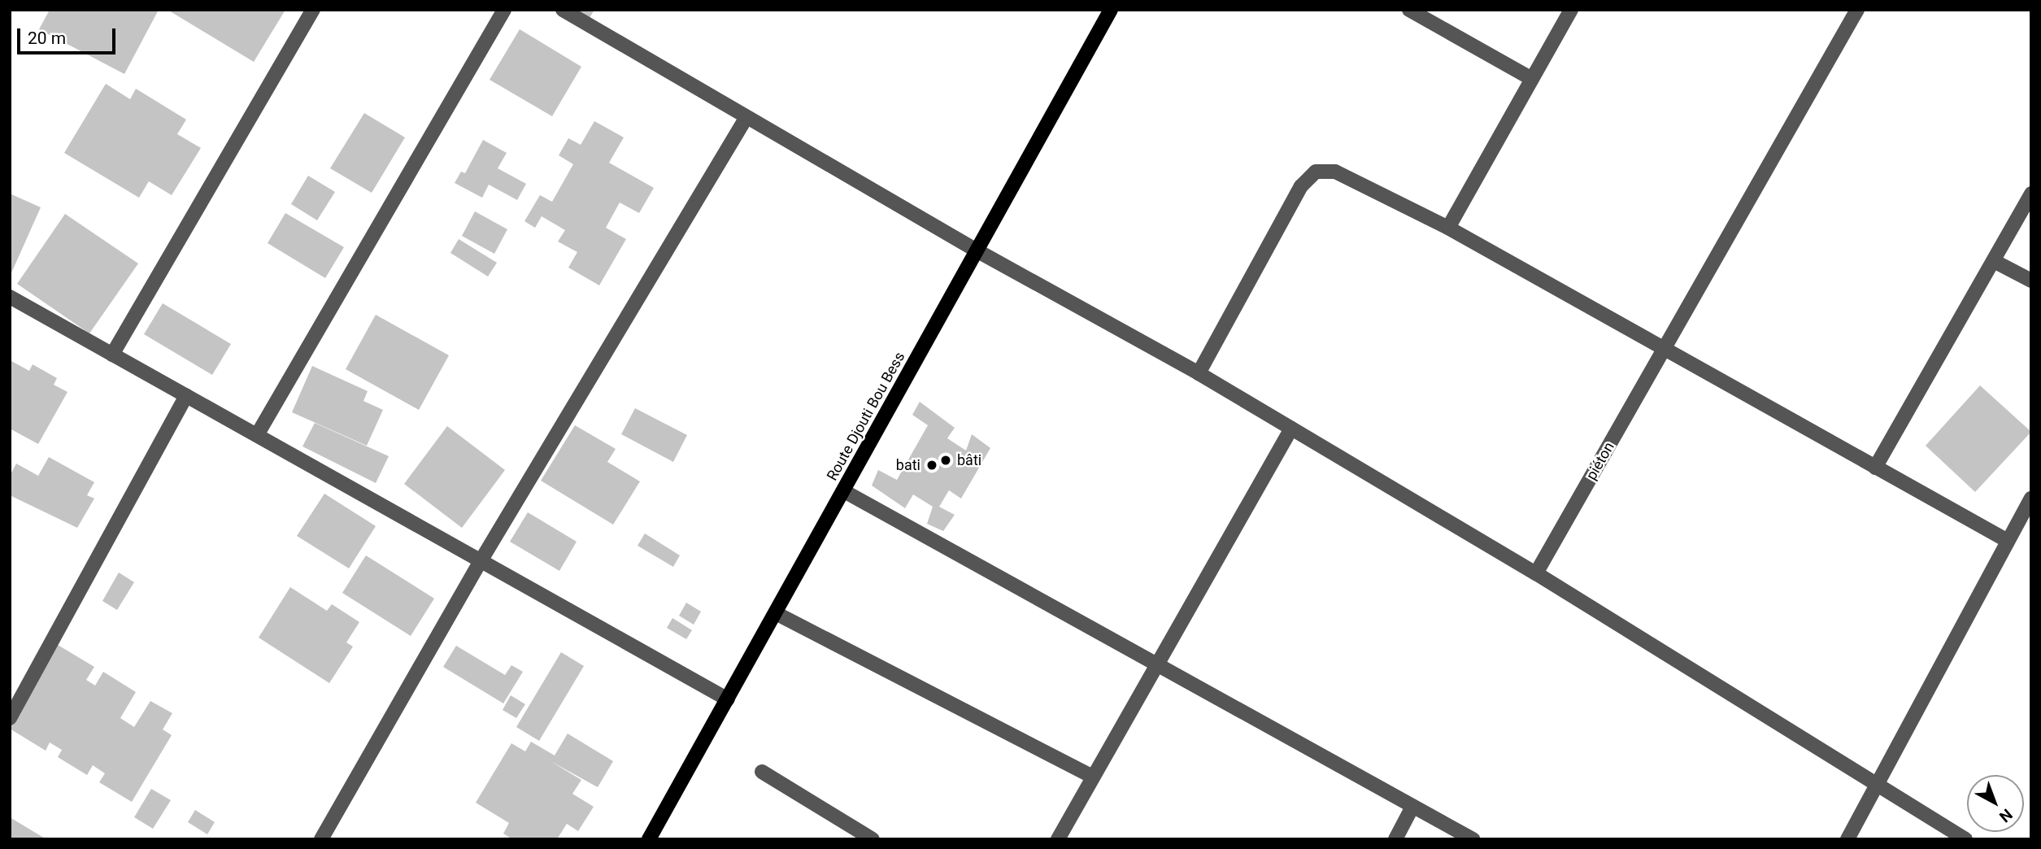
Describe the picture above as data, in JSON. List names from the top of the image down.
{
  "streets": {
    "main road": ["Route Djouti Bou Bess"],
    "street": ["piéton"]
  },
  "places": ["bâti", "bati"],
  "scale_bar": "20 m",
  "north": "bottom right"
}
